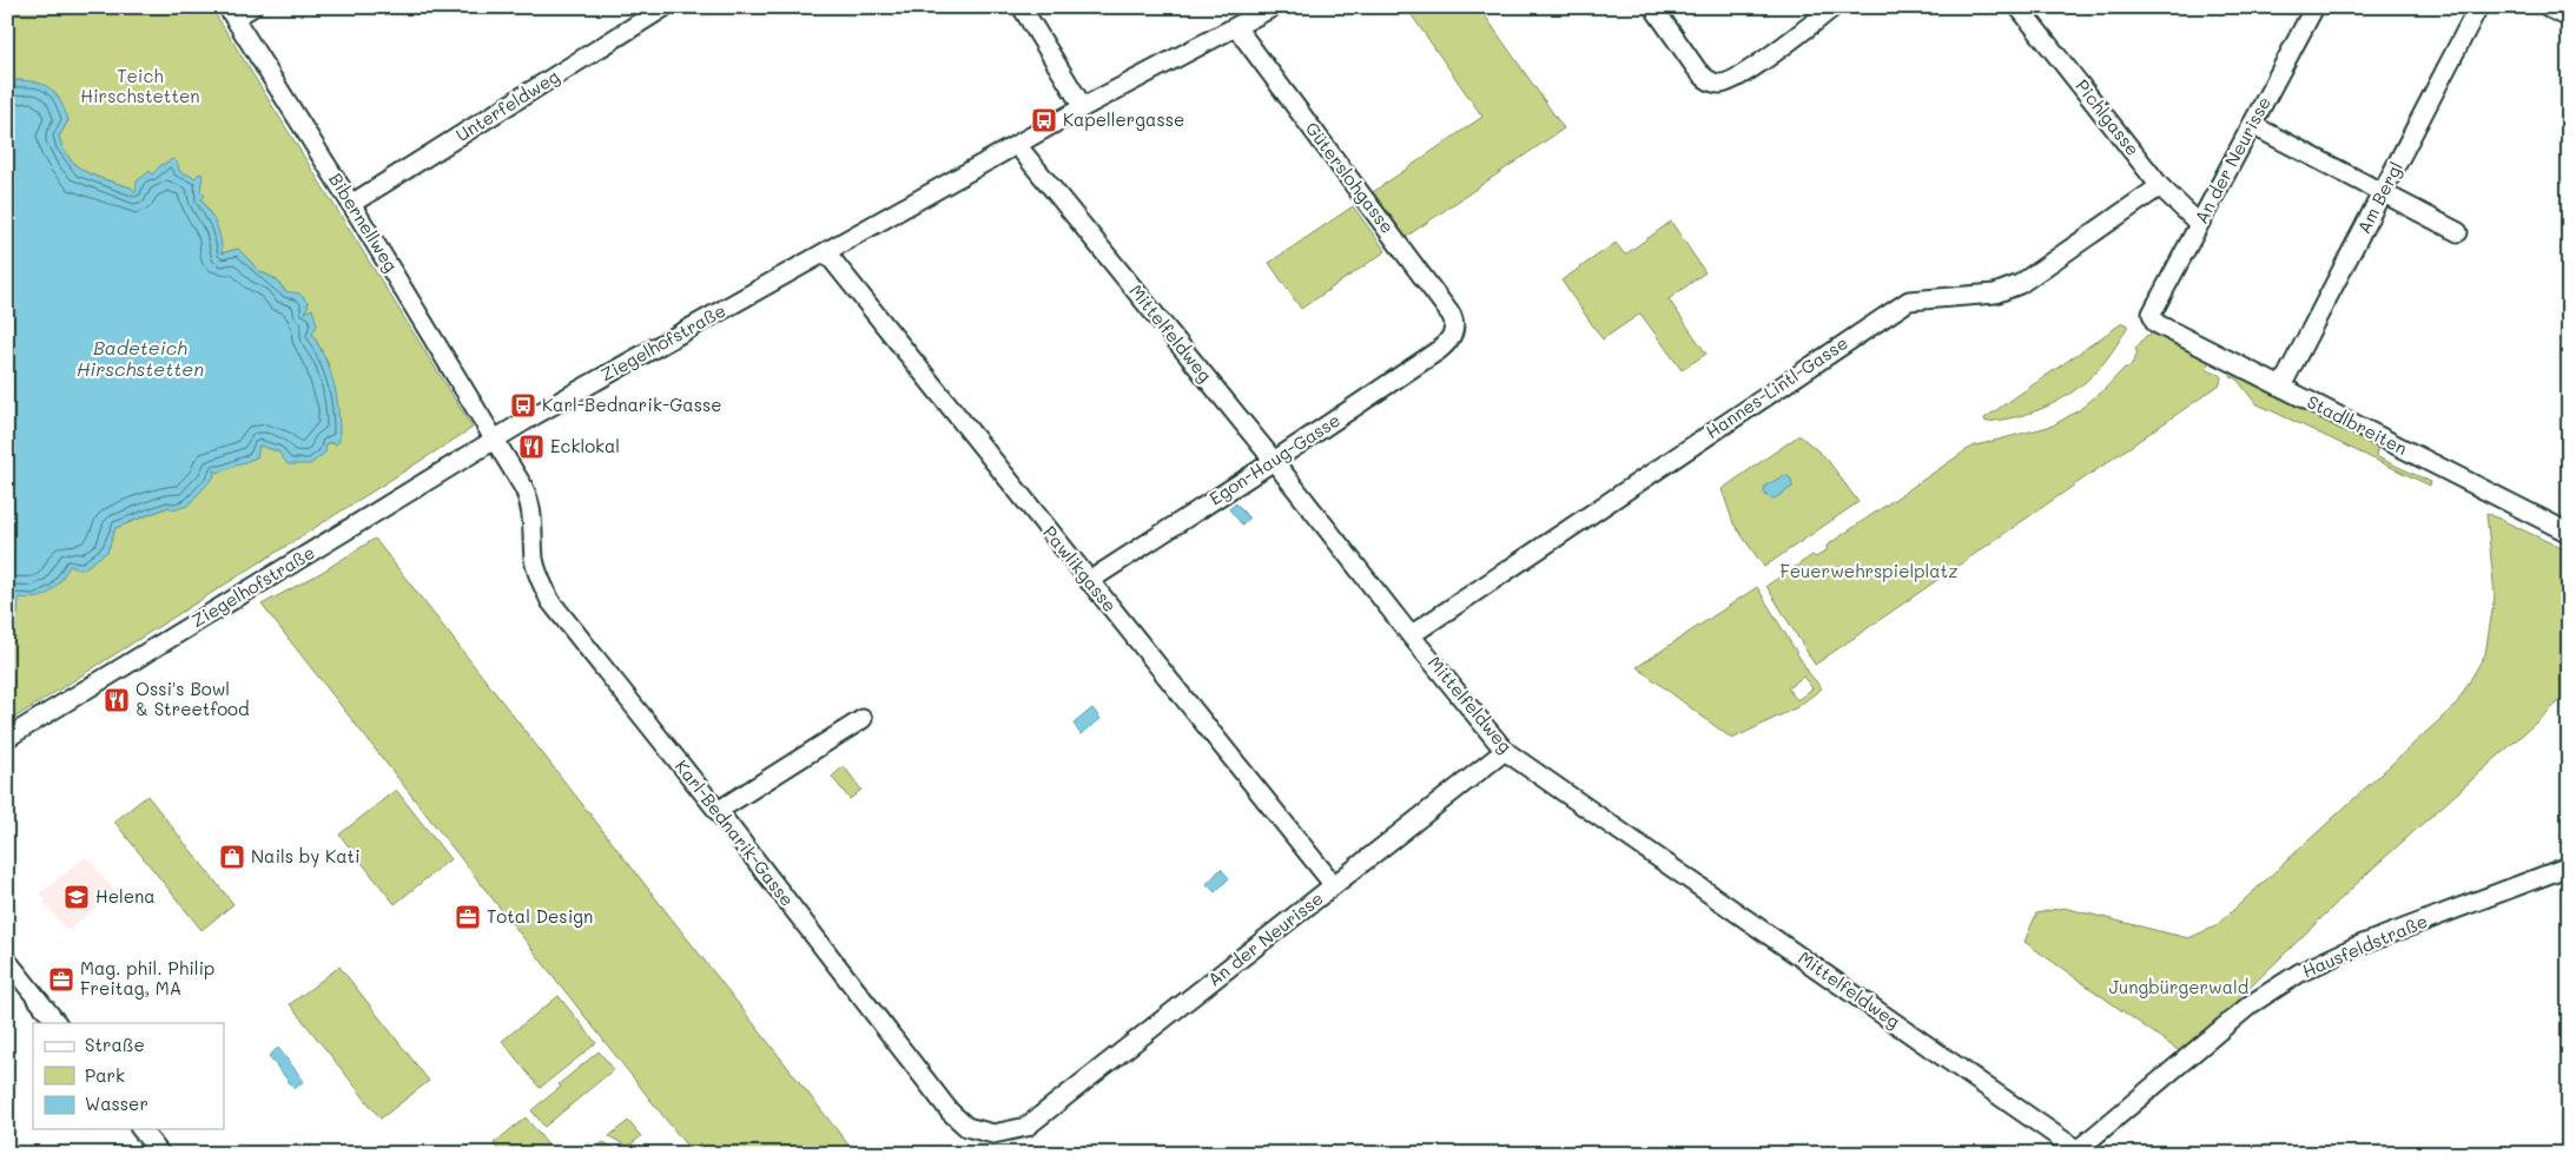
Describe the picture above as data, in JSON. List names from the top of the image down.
{
  "streets": {
    "street": [
      "Unterfeldweg",
      "Pichlgasse",
      "An der Neurisse",
      "Güterslohgasse",
      "Am Bergl",
      "Bibernellweg",
      "Mittelfeldweg",
      "Ziegelhofstraße",
      "Hannes-Lintl-Gasse",
      "Stadlbreiten",
      "Egon-Haug-Gasse",
      "Pawlikgasse",
      "Karl-Bednarik-Gasse",
      "Hausfeldstraße"
    ]
  },
  "crossings": [
    ["Unterfeldweg", "Bibernellweg"],
    ["Pichlgasse", "An der Neurisse"],
    ["Pichlgasse", "Hannes-Lintl-Gasse"],
    ["An der Neurisse", "Mittelfeldweg"],
    ["An der Neurisse", "Stadlbreiten"],
    ["An der Neurisse", "Pawlikgasse"],
    ["An der Neurisse", "Karl-Bednarik-Gasse"],
    ["Güterslohgasse", "Ziegelhofstraße"],
    ["Güterslohgasse", "Egon-Haug-Gasse"],
    ["Am Bergl", "Stadlbreiten"],
    ["Bibernellweg", "Ziegelhofstraße"],
    ["Bibernellweg", "Karl-Bednarik-Gasse"],
    ["Mittelfeldweg", "Ziegelhofstraße"],
    ["Mittelfeldweg", "Hannes-Lintl-Gasse"],
    ["Mittelfeldweg", "Egon-Haug-Gasse"],
    ["Mittelfeldweg", "Hausfeldstraße"],
    ["Ziegelhofstraße", "Pawlikgasse"],
    ["Ziegelhofstraße", "Karl-Bednarik-Gasse"],
    ["Egon-Haug-Gasse", "Pawlikgasse"]
  ],
  "water": ["Badeteich Hirschstetten"],
  "parks": ["Teich Hirschstetten", "Feuerwehrspielplatz", "Jungbürgerwald"],
  "places": {
    "bus stop": ["Kapellergasse", "Karl-Bednarik-Gasse"],
    "restaurant": ["Ecklokal", "Ossi's Bowl & Streetfood"],
    "shop": ["Nails by Kati"],
    "school or university": ["Helena"],
    "office": ["Total Design", "Mag. phil. Philip Freitag, MA"]
  },
  "legend": ["Straße", "Park", "Wasser"]
}
